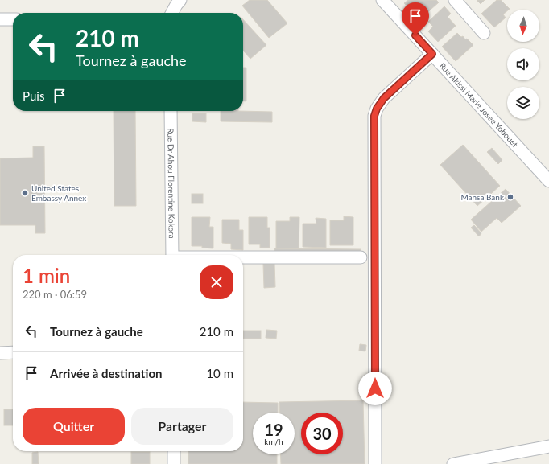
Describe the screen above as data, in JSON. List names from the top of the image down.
{
  "streets": {
    "street": ["Rue Akissi Marie Josée Yobouet", "Rue Dr Ahou Florentine Kokora"]
  },
  "places": ["United States Embassy Annex", "Mansa Bank"],
  "north": "bottom",
  "page": {
    "turn": ["210 m", "Tournez à gauche"],
    "then": "Puis",
    "heading": ["1 min", "220 m · 06:59"],
    "list": [
      {
        "name": "Tournez à gauche",
        "value": "210 m"
      },
      {
        "name": "Arrivée à destination",
        "value": "10 m"
      }
    ],
    "buttons": ["Quitter", "Partager"],
    "speed": "19 km/h",
    "limit": "30"
  }
}
